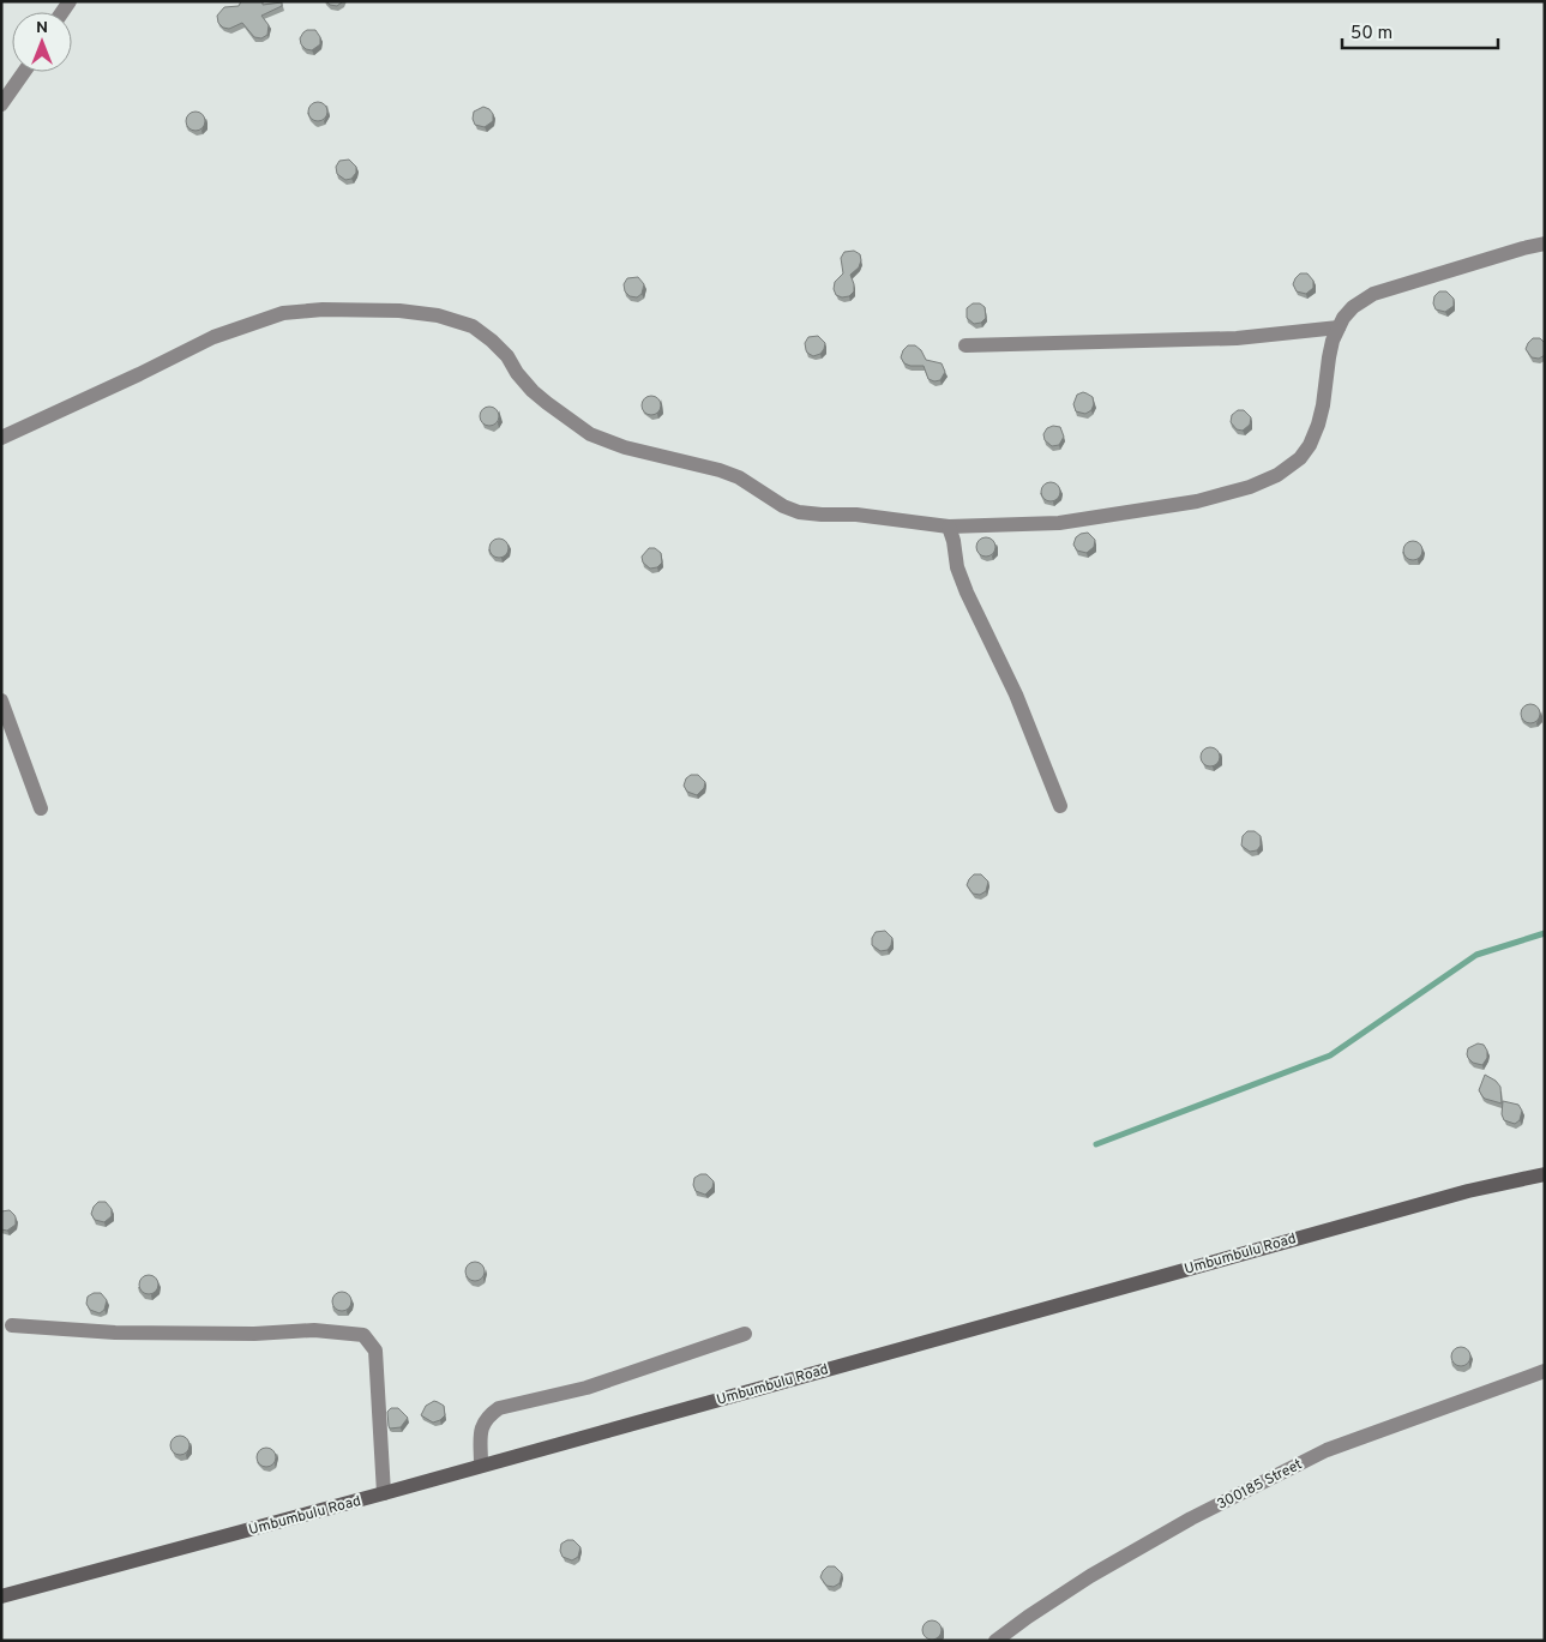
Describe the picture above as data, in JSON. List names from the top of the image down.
{
  "streets": {
    "main road": ["Umbumbulu Road"],
    "street": ["300185 Street"]
  },
  "scale_bar": "50 m",
  "north": "top"
}
